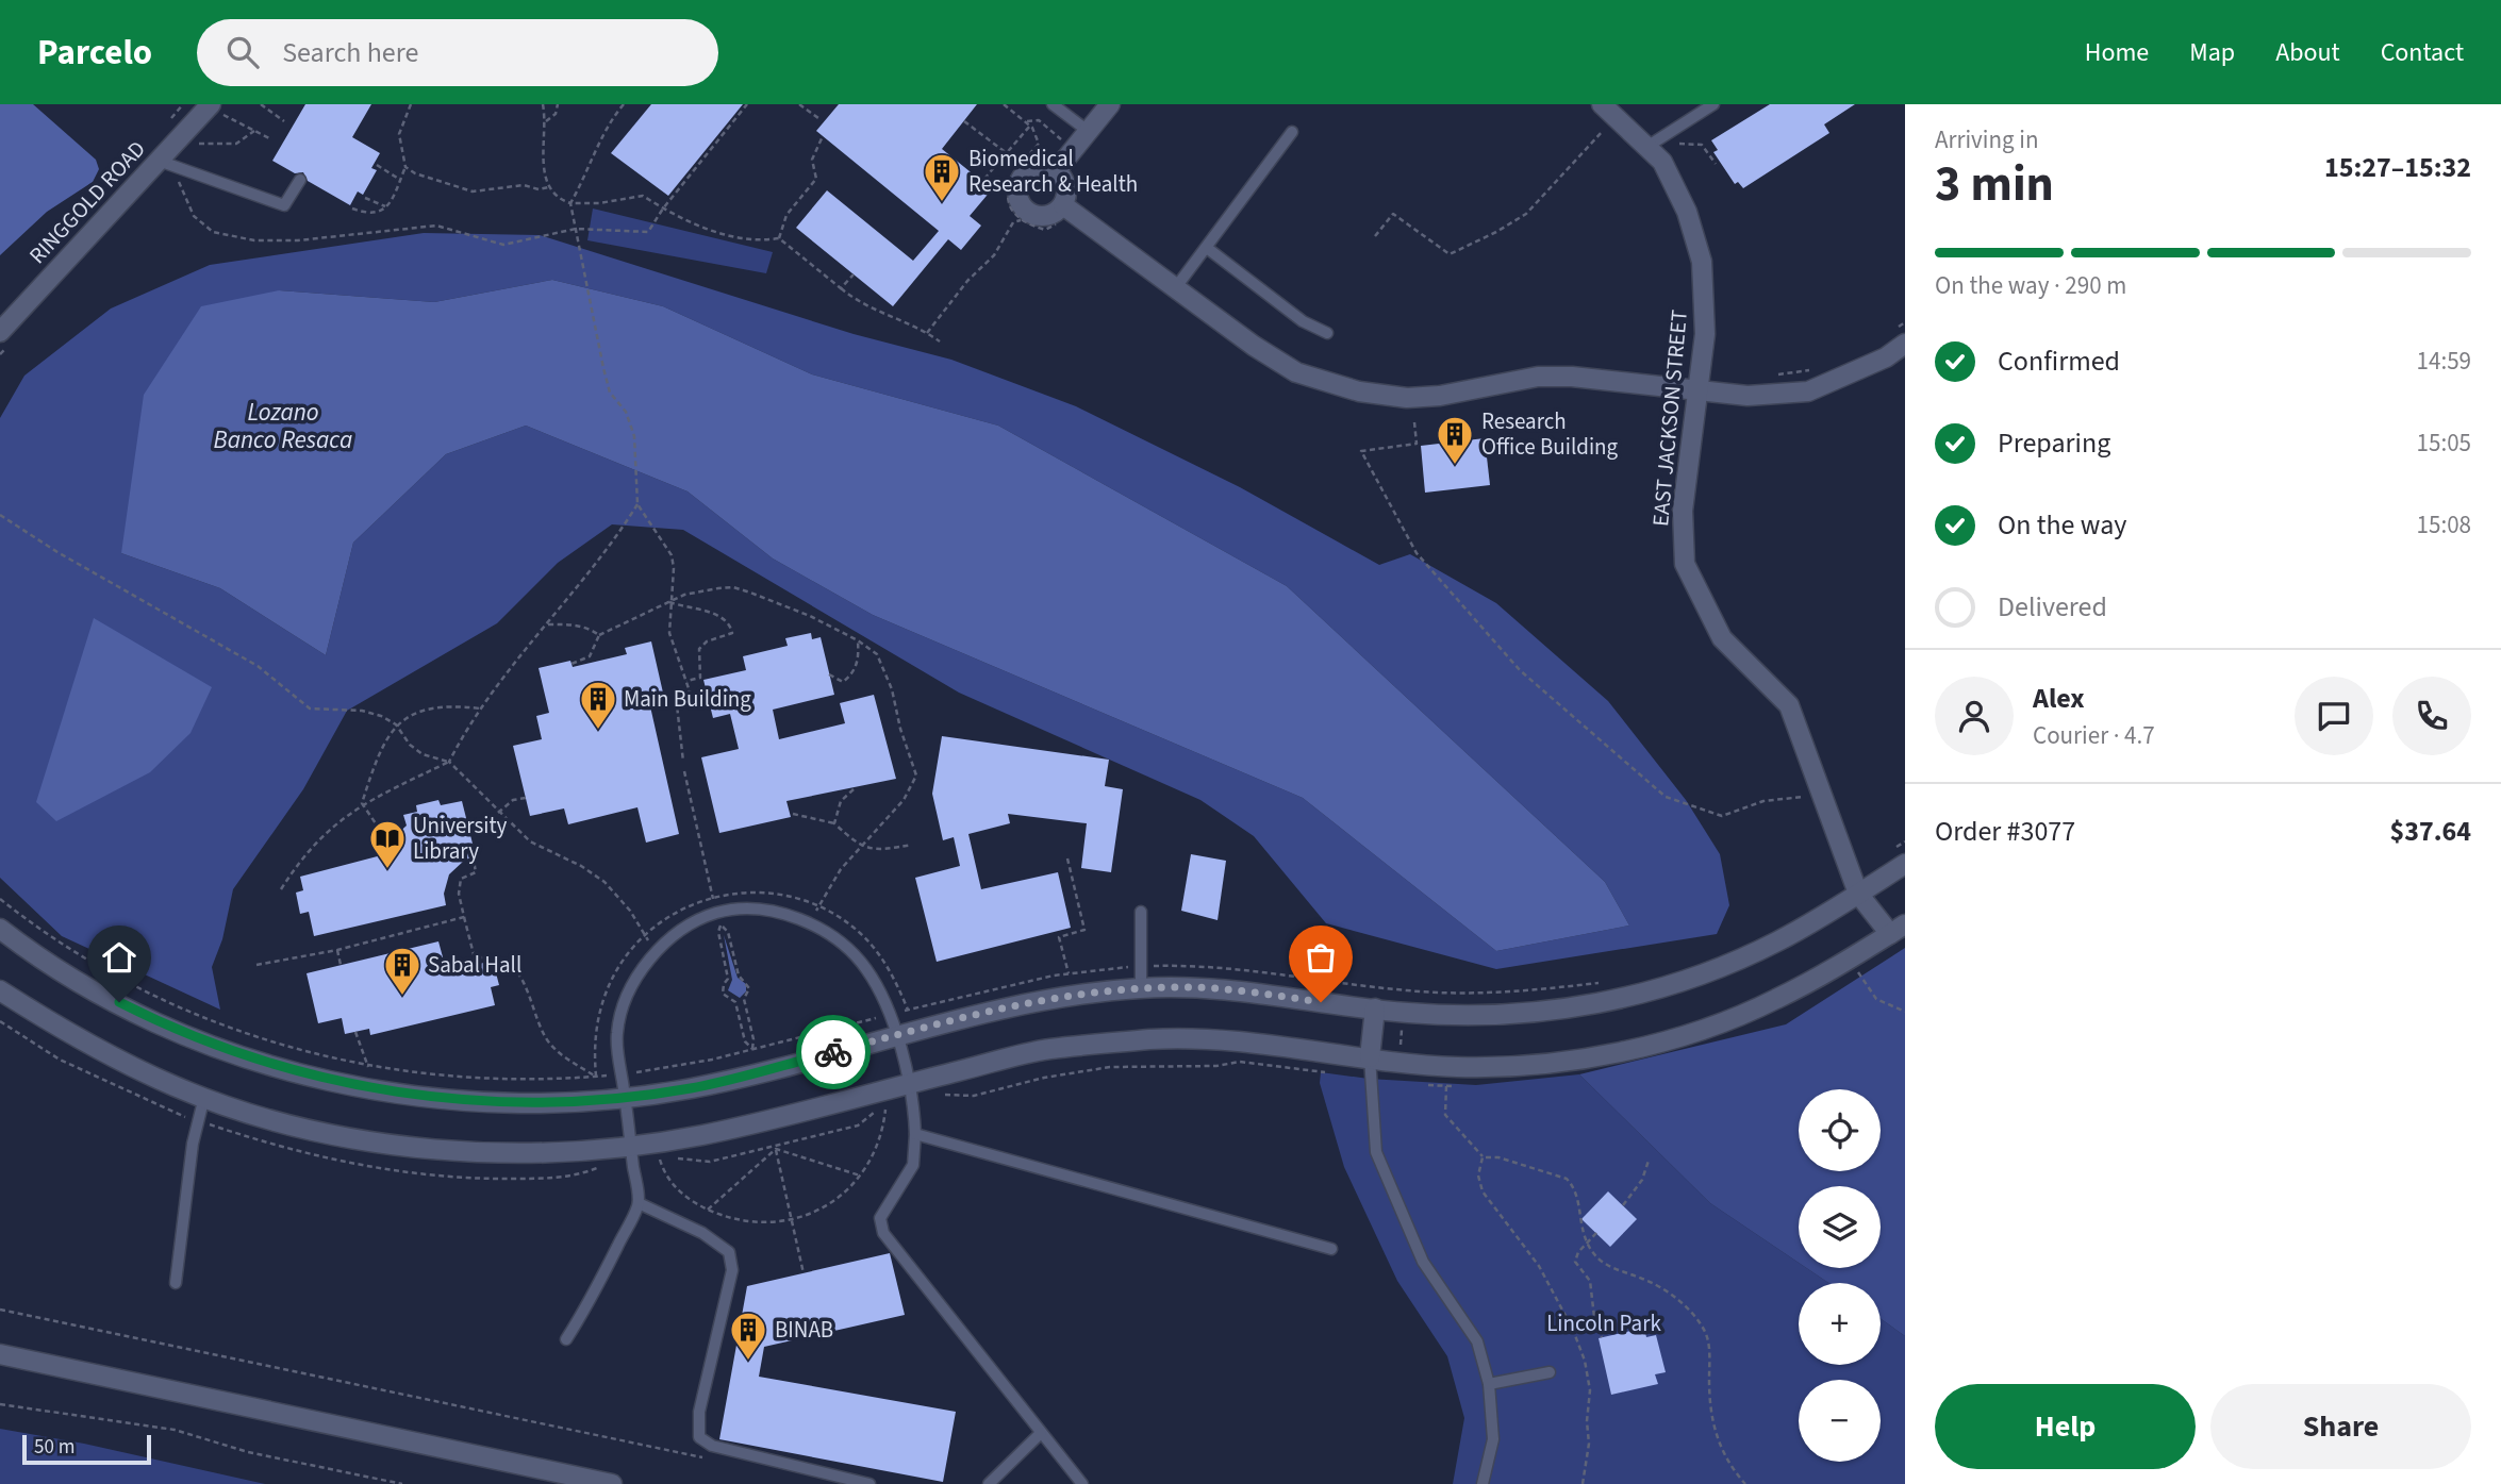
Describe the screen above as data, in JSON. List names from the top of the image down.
{
  "streets": {
    "main road": ["RINGGOLD ROAD", "EAST JACKSON STREET"]
  },
  "water": ["Lozano Banco Resaca"],
  "parks": ["Lincoln Park"],
  "places": {
    "building": [
      "Biomedical Research & Health",
      "Research Office Building",
      "Main Building",
      "Sabal Hall",
      "BINAB"
    ],
    "library": ["University Library"]
  },
  "scale_bar": "50 m",
  "page": {
    "header": "Parcelo",
    "search": "Search here",
    "nav": [
      "Home",
      "Map",
      "About",
      "Contact"
    ],
    "heading": ["3 min", "Arriving in", "15:27–15:32"],
    "panel": [
      "Alex",
      "Courier · 4.7",
      "Order #3077",
      "$37.64"
    ],
    "bar": "On the way · 290 m",
    "list": [
      ["Confirmed", "14:59"],
      ["Preparing", "15:05"],
      ["On the way", "15:08"],
      "Delivered"
    ],
    "map_buttons": ["+", "−"],
    "buttons": ["Help", "Share"],
    "scale": "50 m"
  }
}
